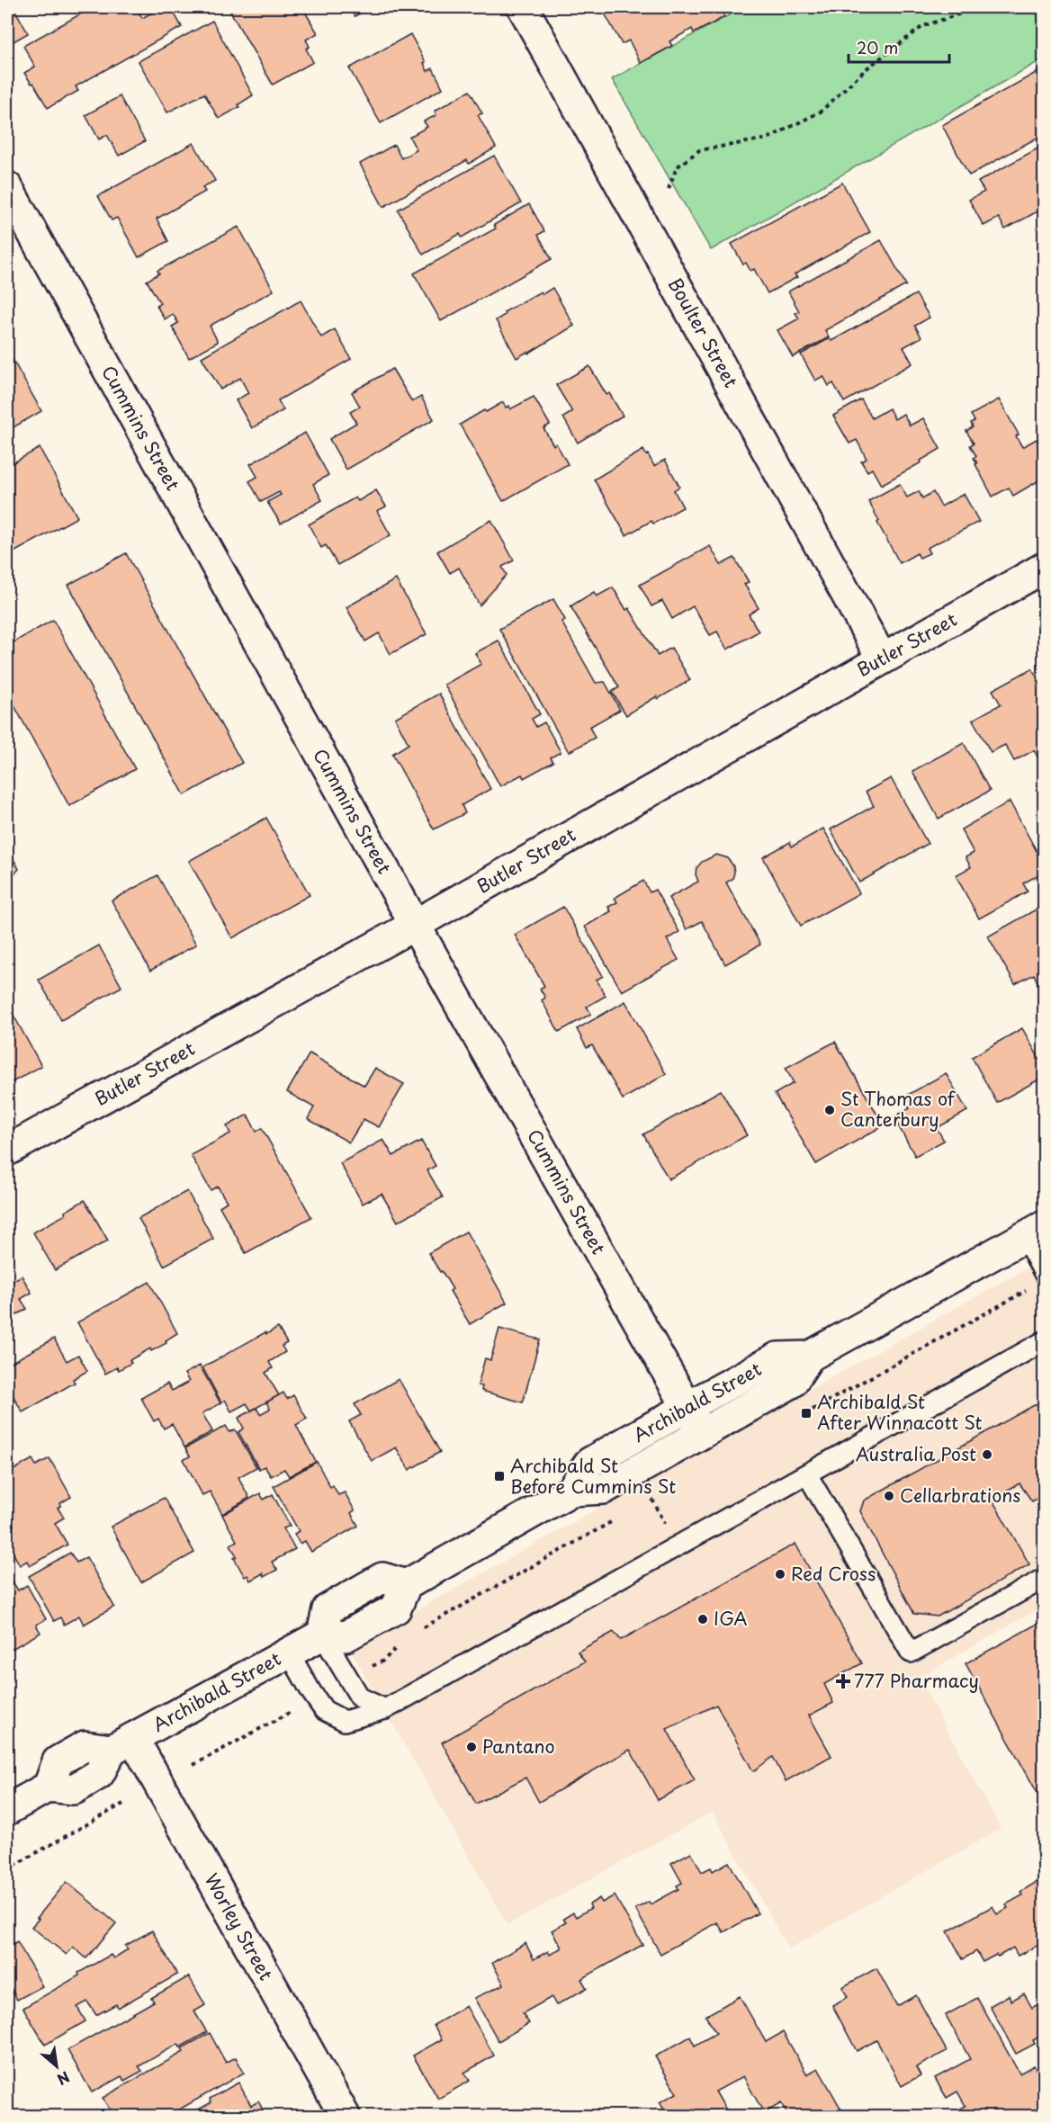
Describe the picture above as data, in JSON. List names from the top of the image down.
{
  "streets": {
    "street": [
      "Boulter Street",
      "Cummins Street",
      "Butler Street",
      "Archibald Street",
      "Worley Street"
    ]
  },
  "crossings": [
    ["Boulter Street", "Butler Street"],
    ["Cummins Street", "Butler Street"],
    ["Cummins Street", "Archibald Street"],
    ["Archibald Street", "Worley Street"]
  ],
  "places": {
    "other": [
      "St Thomas of Canterbury",
      "Australia Post",
      "Cellarbrations",
      "Red Cross",
      "IGA",
      "Pantano"
    ],
    "transit": ["Archibald St After Winnacott St", "Archibald St Before Cummins St"],
    "health": ["777 Pharmacy"]
  },
  "scale_bar": "20 m",
  "north": "bottom right"
}
